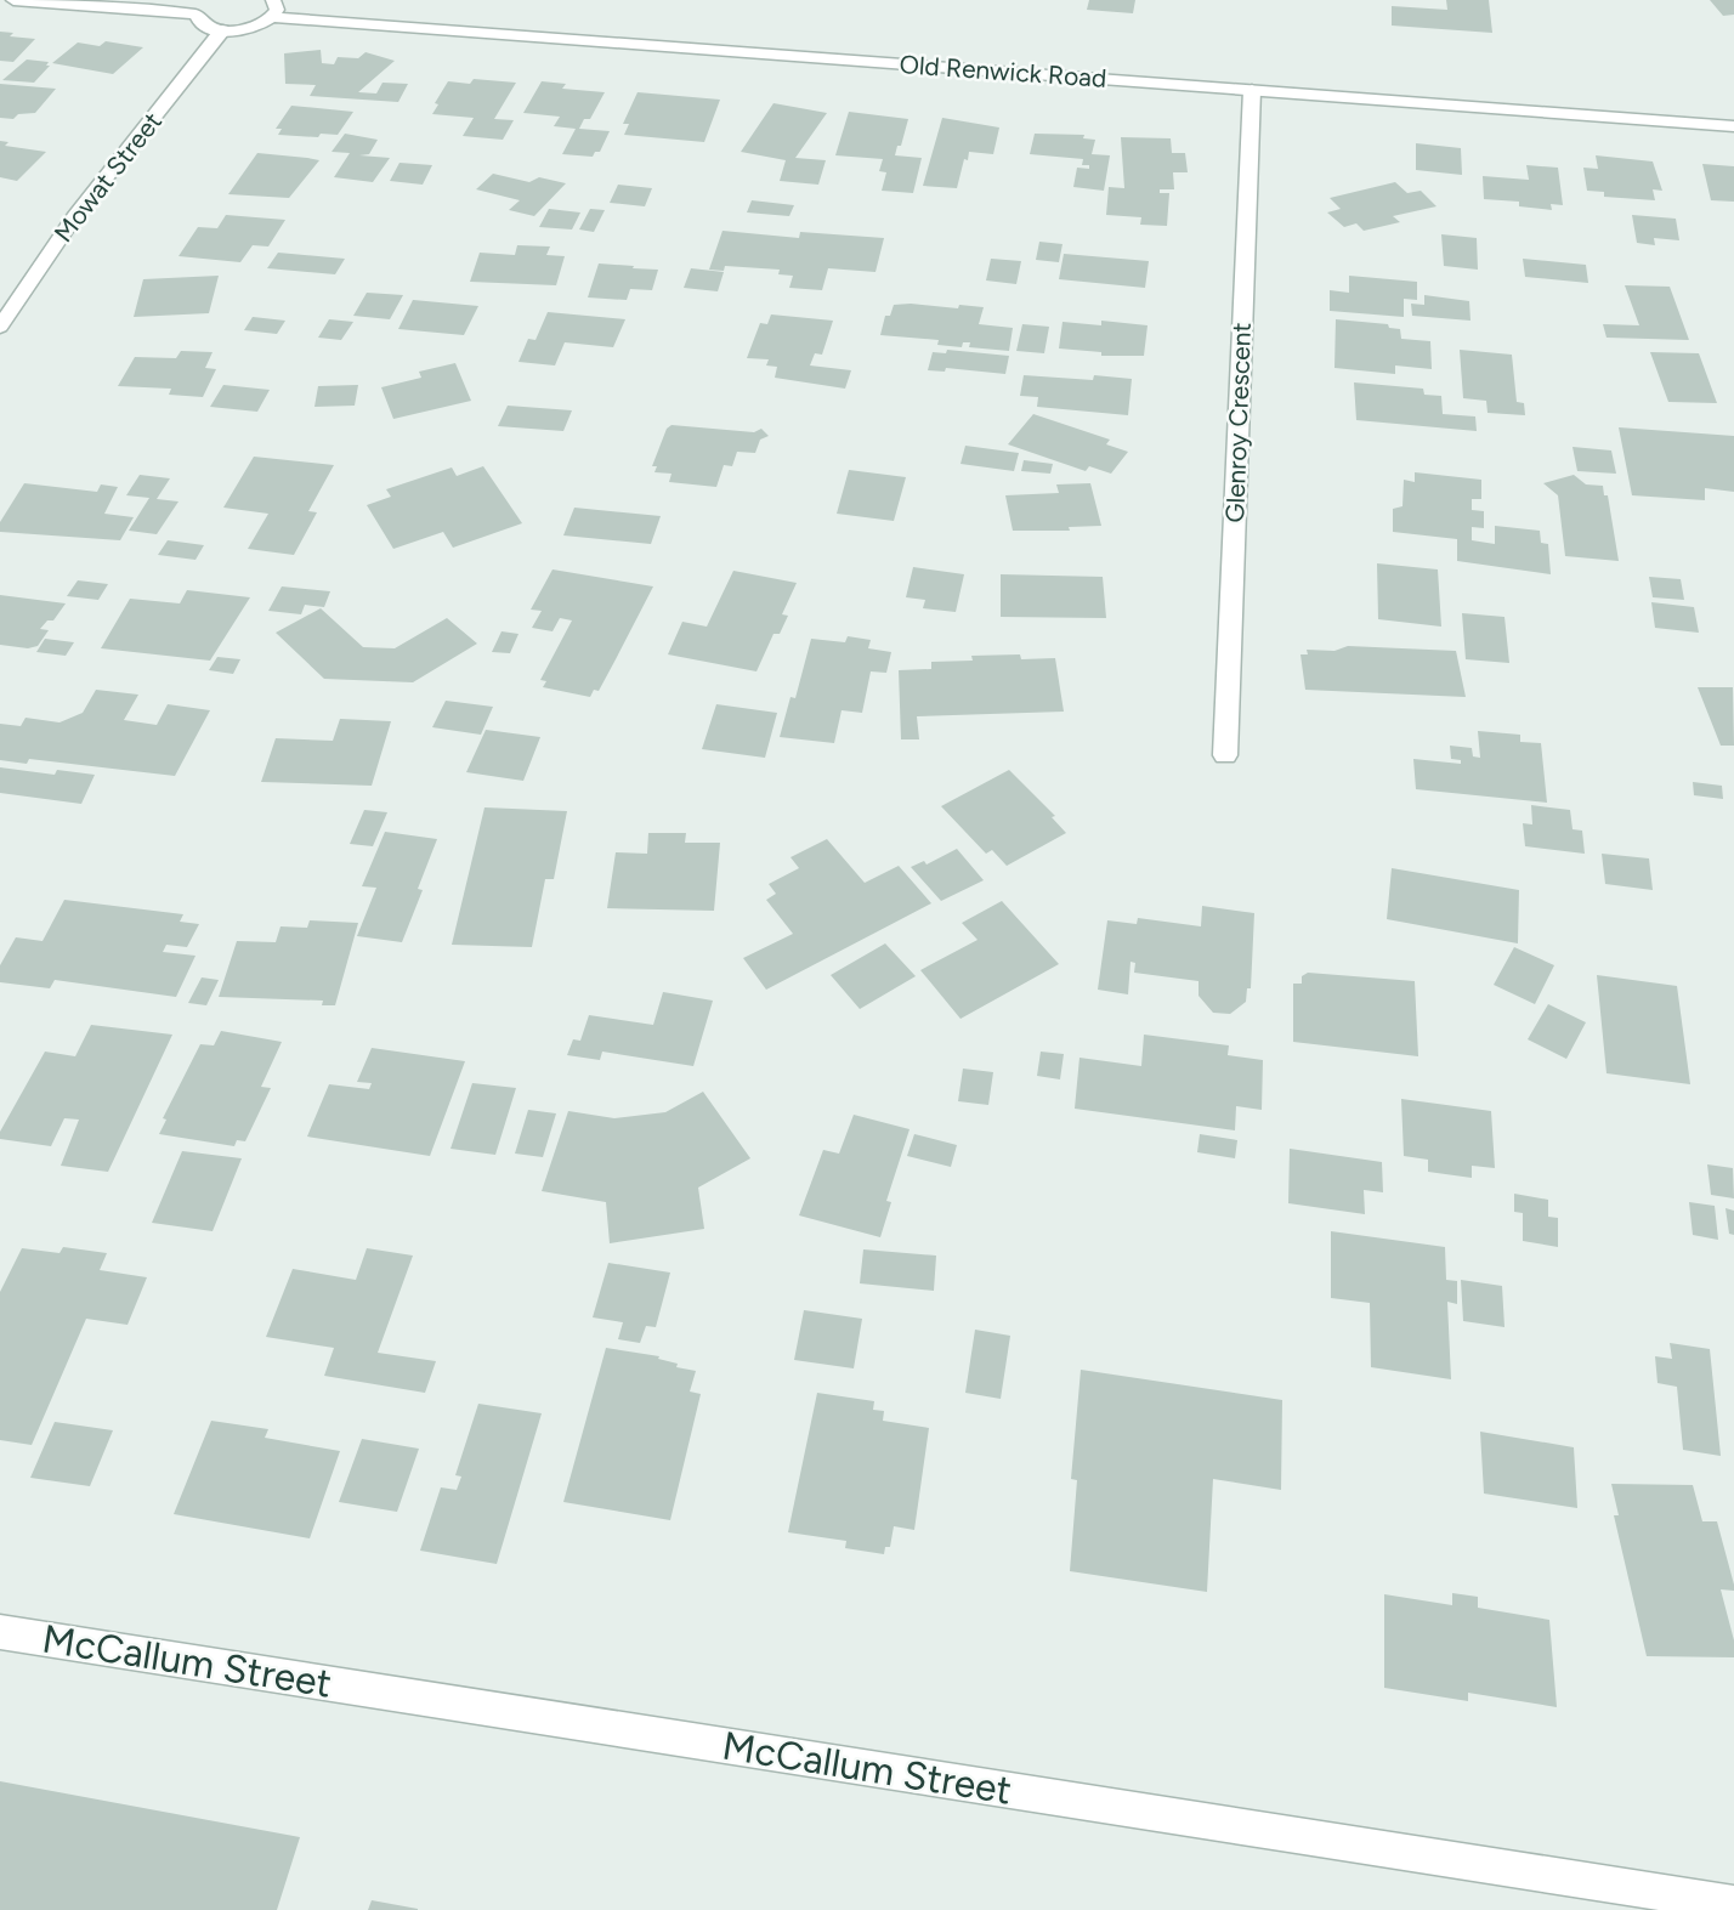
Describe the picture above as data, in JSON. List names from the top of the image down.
{
  "streets": {
    "street": [
      "Old Renwick Road",
      "Mowat Street",
      "Glenroy Crescent",
      "McCallum Street"
    ]
  },
  "crossings": [
    ["Old Renwick Road", "Mowat Street"],
    ["Old Renwick Road", "Glenroy Crescent"]
  ]
}
